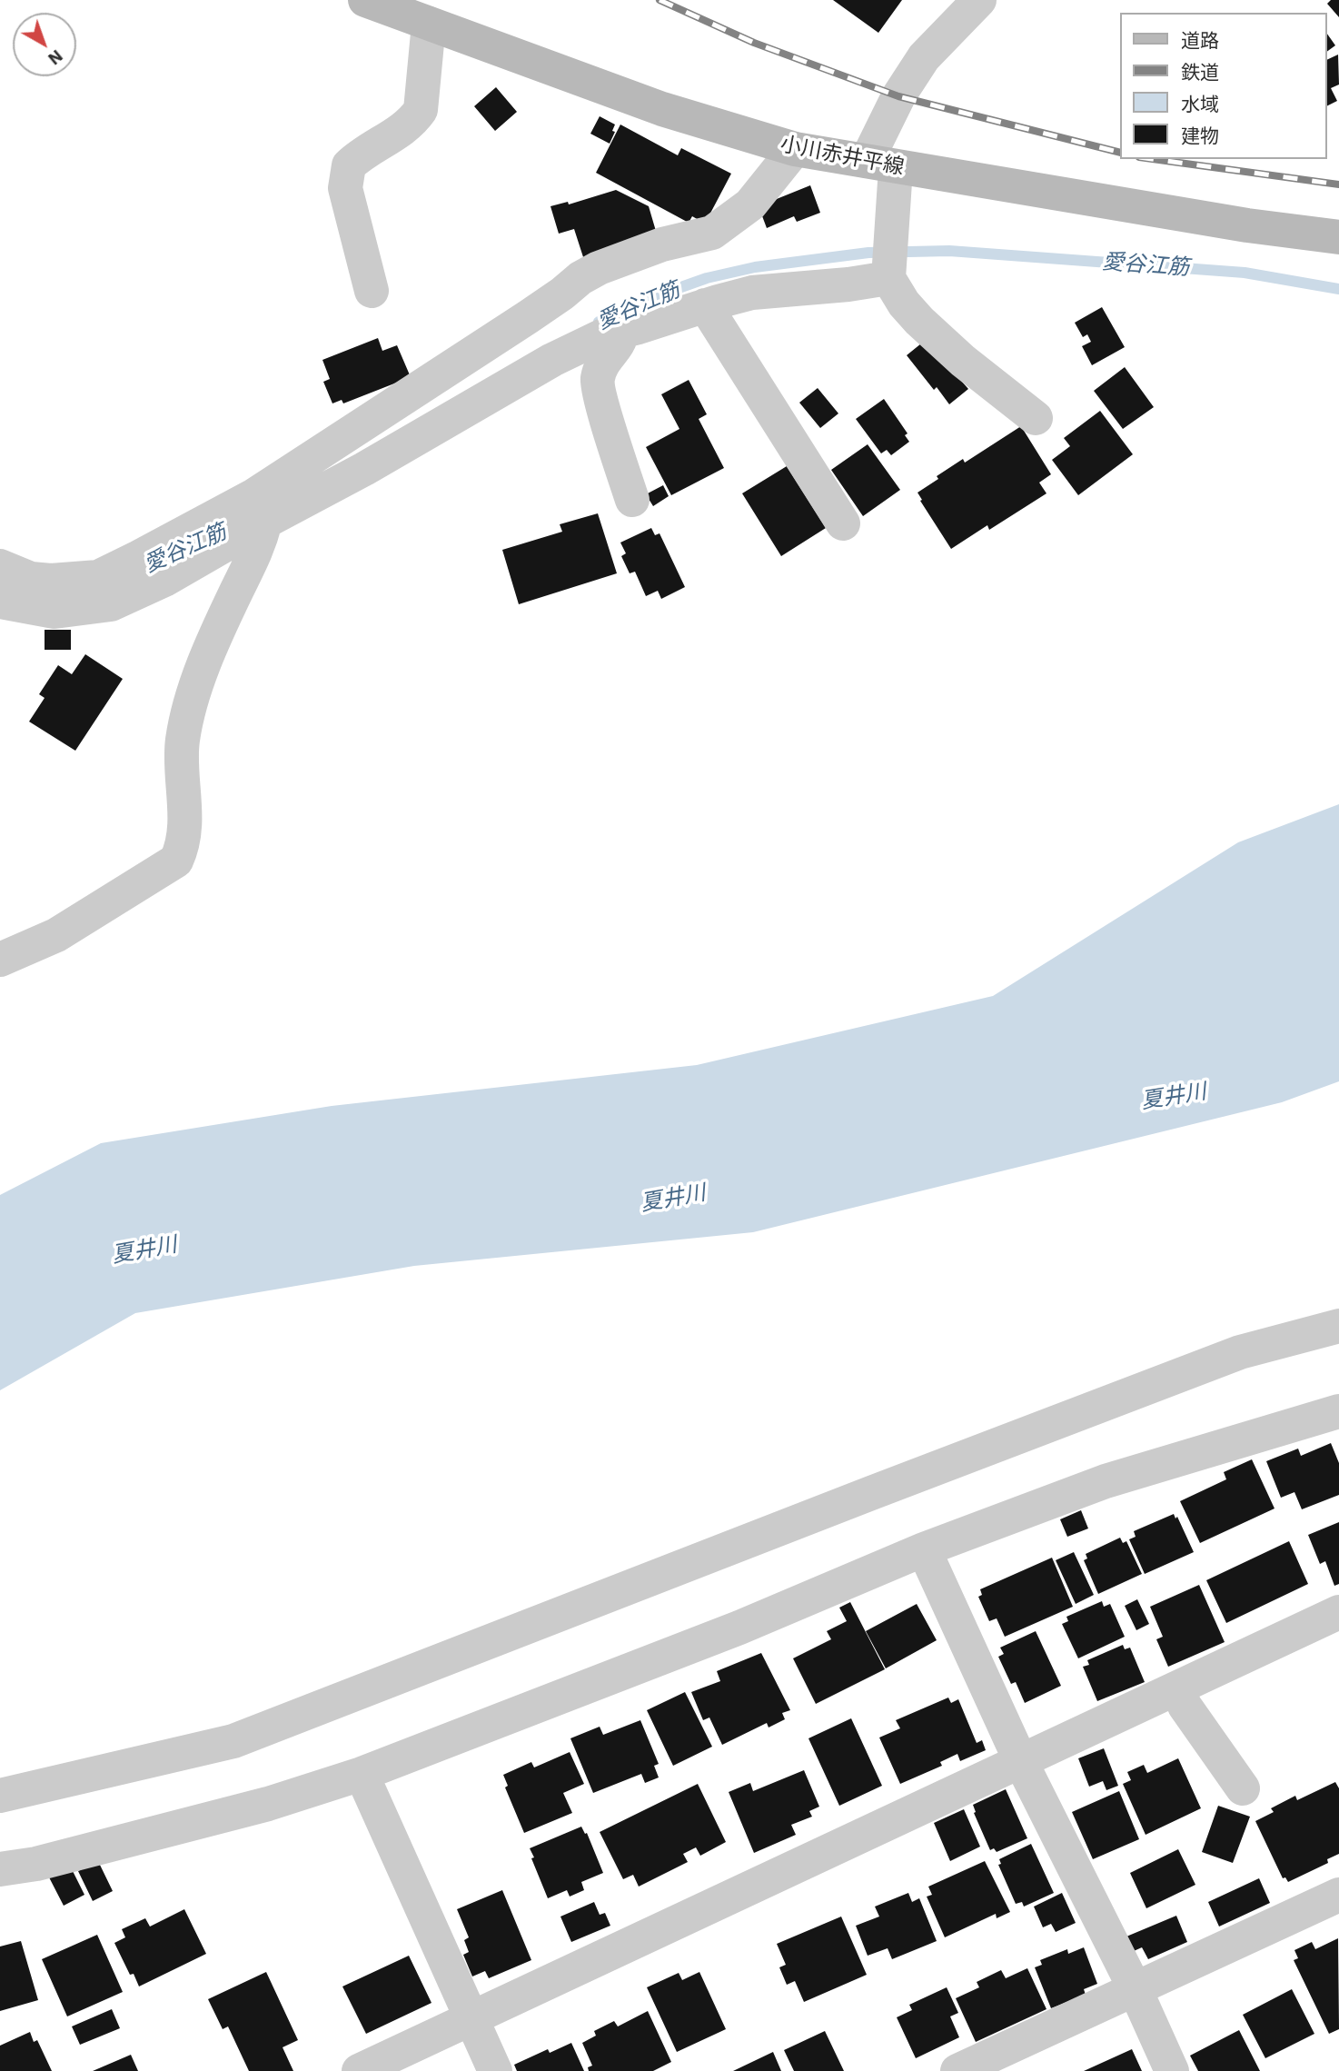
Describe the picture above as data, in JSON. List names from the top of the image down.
{
  "streets": {
    "main road": ["小川赤井平線"]
  },
  "water": ["愛谷江筋", "夏井川"],
  "legend": [
    "道路",
    "鉄道",
    "水域",
    "建物"
  ],
  "north": "bottom right"
}
